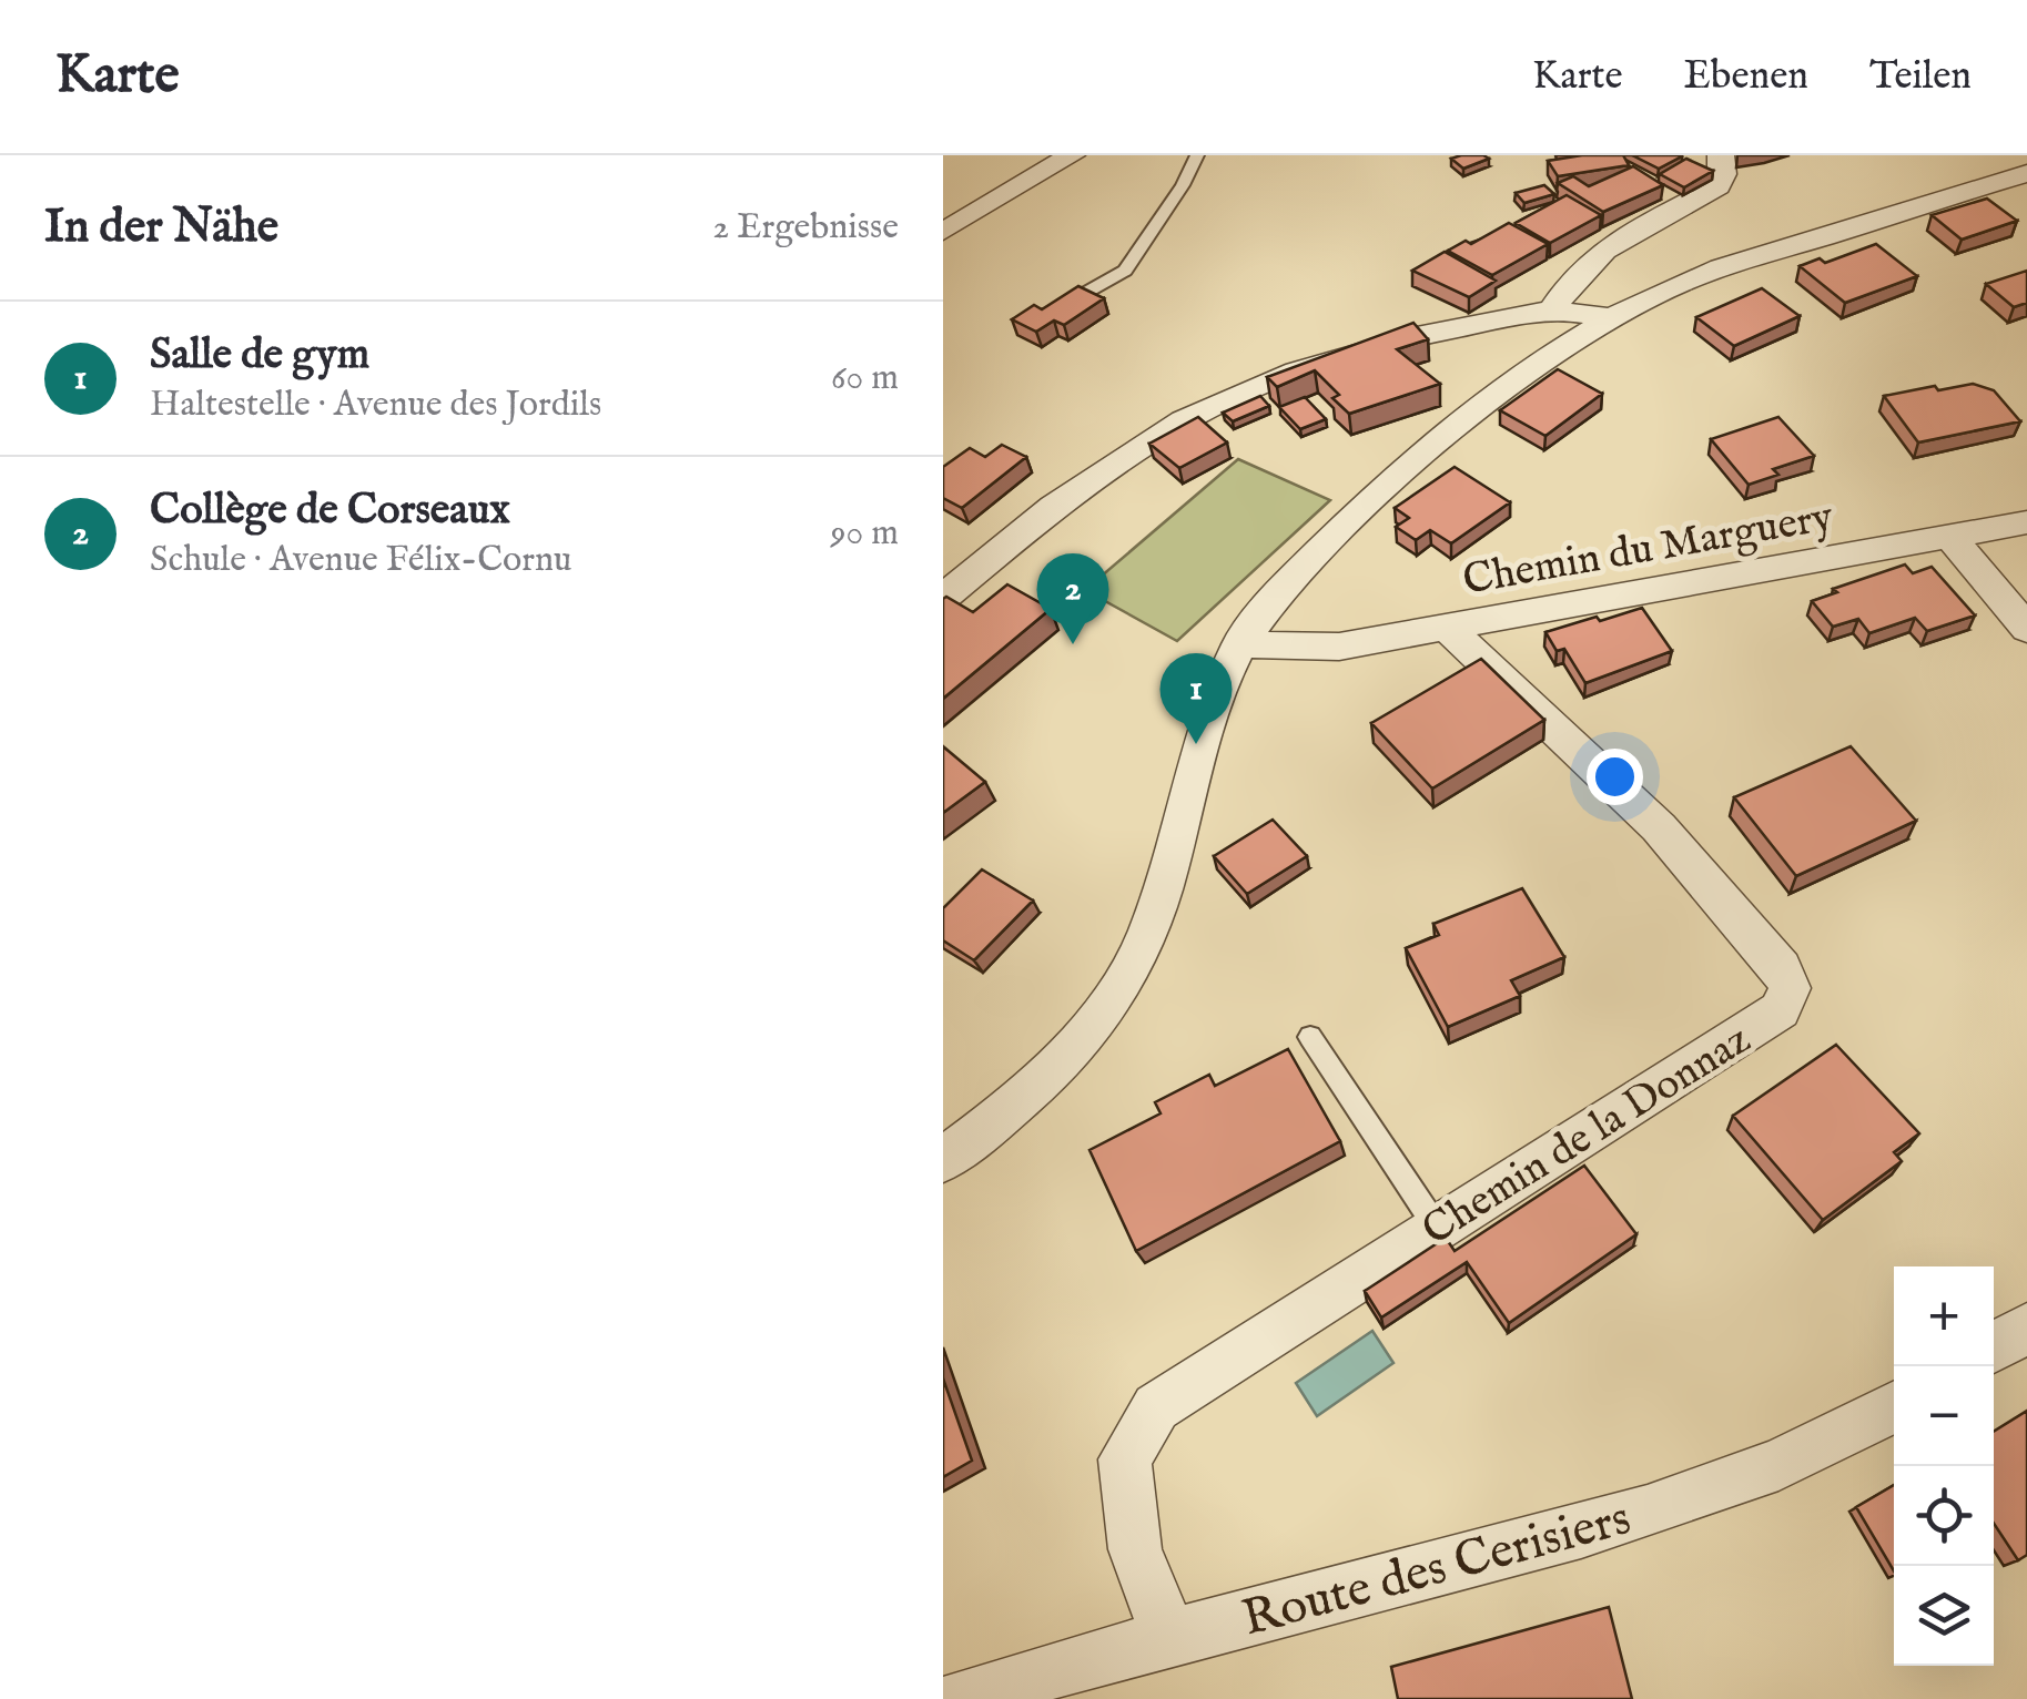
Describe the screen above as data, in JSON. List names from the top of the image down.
{
  "streets": {
    "street": ["Chemin du Marguery", "Chemin de la Donnaz", "Route des Cerisiers"]
  },
  "crossings": [
    ["Chemin du Marguery", "Chemin de la Donnaz"],
    ["Chemin de la Donnaz", "Route des Cerisiers"]
  ],
  "page": {
    "header": "Karte",
    "nav": ["Karte", "Ebenen", "Teilen"],
    "heading": ["In der Nähe", "2 Ergebnisse"],
    "list": [
      {
        "mark": "1",
        "name": "Salle de gym",
        "note": "Haltestelle · Avenue des Jordils",
        "value": "60 m"
      },
      {
        "mark": "2",
        "name": "Collège de Corseaux",
        "note": "Schule · Avenue Félix-Cornu",
        "value": "90 m"
      }
    ],
    "pins": ["2", "1"],
    "map_buttons": ["+", "−"]
  }
}
